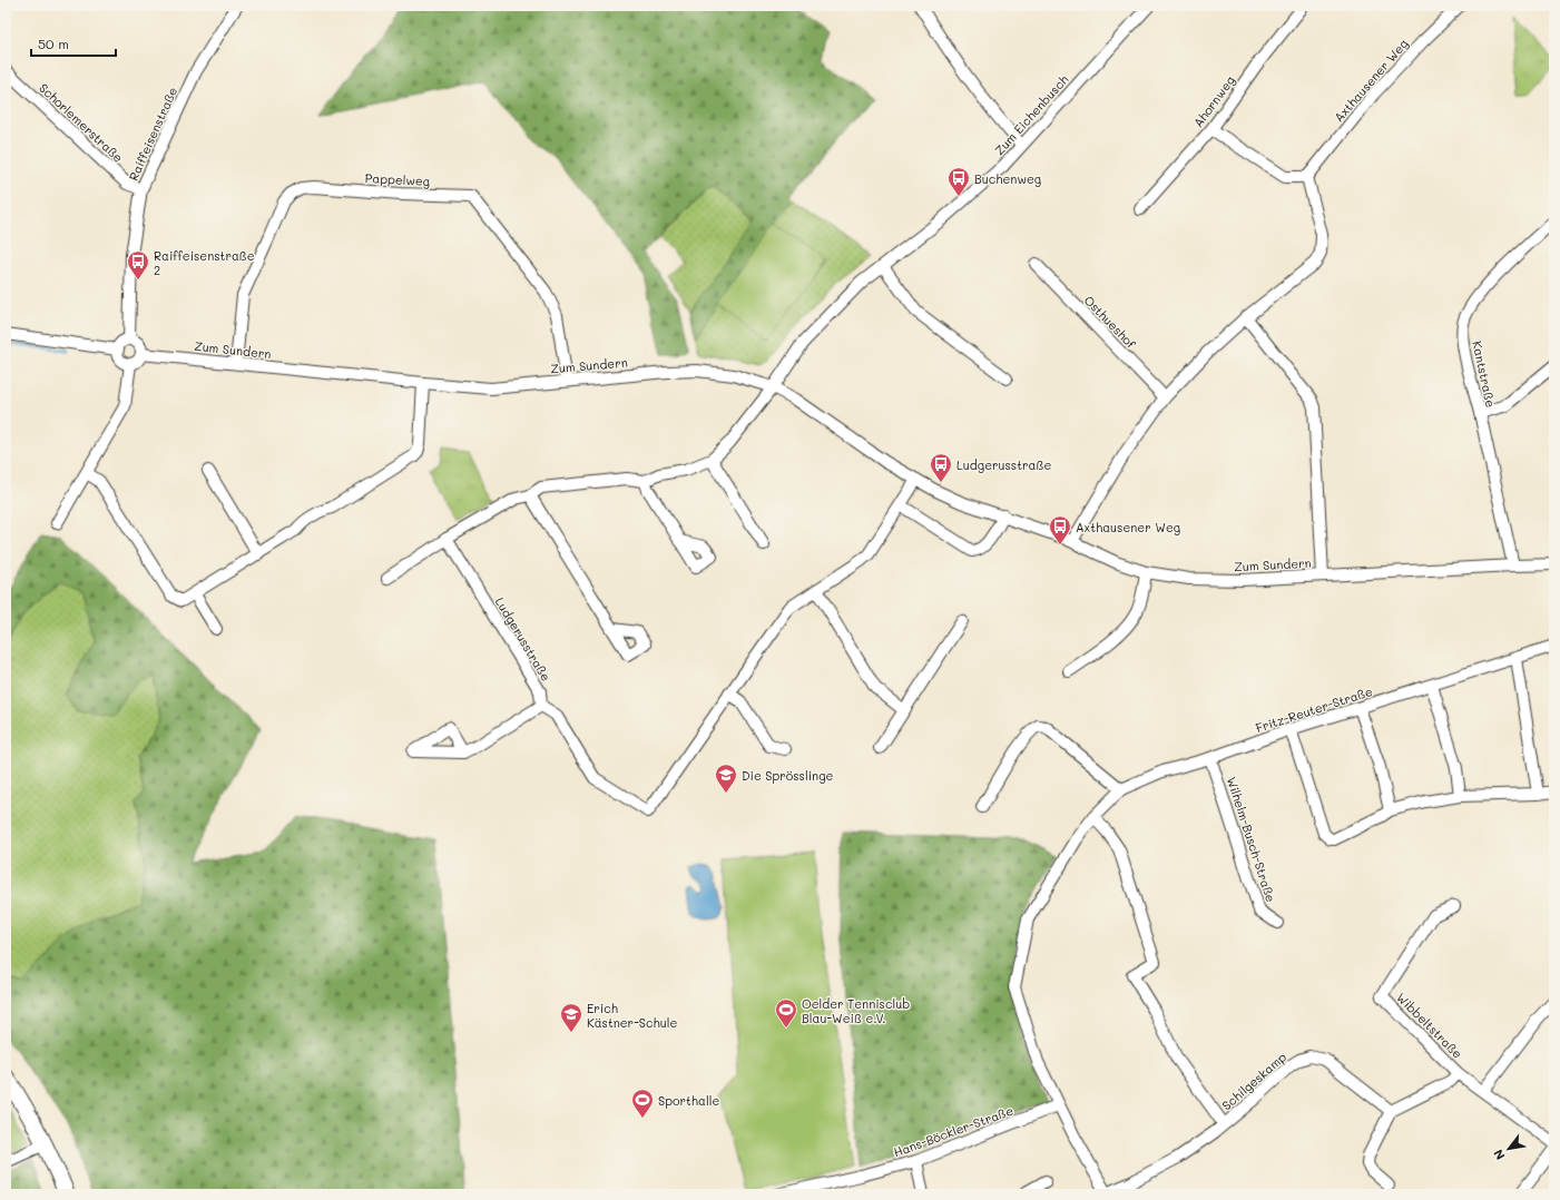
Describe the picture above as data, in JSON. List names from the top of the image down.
{
  "streets": {
    "street": [
      "Axthausener Weg",
      "Ahornweg",
      "Zum Eichenbusch",
      "Schorlemerstraße",
      "Raiffeisenstraße",
      "Pappelweg",
      "Osthueshof",
      "Zum Sundern",
      "Kantstraße",
      "Ludgerusstraße",
      "Fritz-Reuter-Straße",
      "Wilhelm-Busch-Straße",
      "Wibbeltstraße",
      "Schilgeskamp",
      "Hans-Böckler-Straße"
    ]
  },
  "crossings": [
    ["Zum Eichenbusch", "Zum Sundern"],
    ["Schorlemerstraße", "Raiffeisenstraße"],
    ["Raiffeisenstraße", "Zum Sundern"],
    ["Pappelweg", "Zum Sundern"],
    ["Zum Sundern", "Kantstraße"],
    ["Fritz-Reuter-Straße", "Wilhelm-Busch-Straße"],
    ["Fritz-Reuter-Straße", "Schilgeskamp"],
    ["Fritz-Reuter-Straße", "Hans-Böckler-Straße"]
  ],
  "places": {
    "bus stop": [
      "Buchenweg",
      "Raiffeisenstraße 2",
      "Ludgerusstraße",
      "Axthausener Weg"
    ],
    "school or university": ["Die Sprösslinge", "Erich Kästner-Schule"],
    "sports": ["Oelder Tennisclub Blau-Weiß e.V.", "Sporthalle"]
  },
  "scale_bar": "50 m",
  "north": "bottom left"
}
